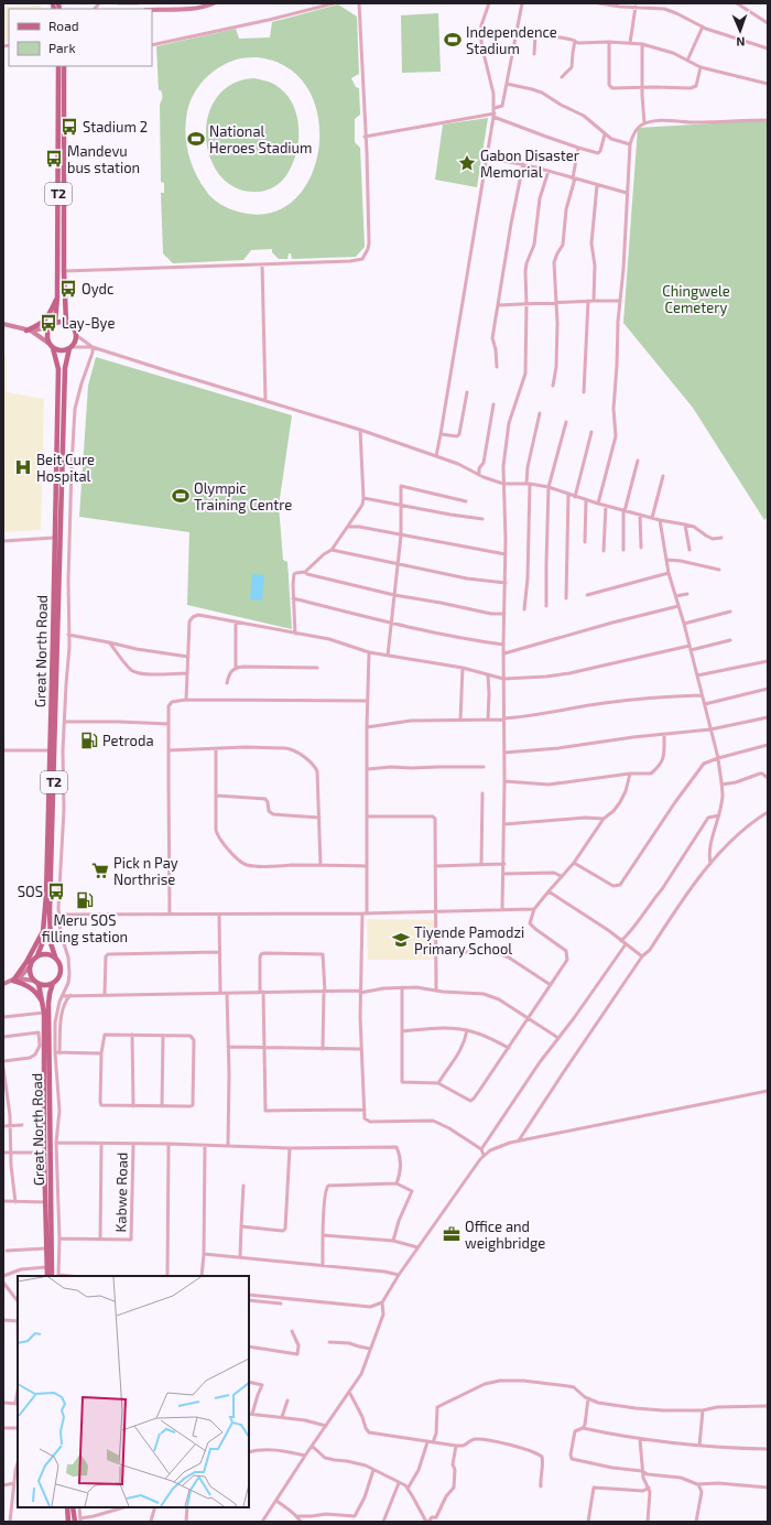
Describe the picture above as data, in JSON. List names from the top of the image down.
{
  "streets": {
    "main road": ["T2", "Great North Road"],
    "street": ["Kabwe Road"]
  },
  "crossings": [
    ["T2", "Great North Road"]
  ],
  "parks": ["Chingwele Cemetery"],
  "places": {
    "sports": ["Independence Stadium", "National Heroes Stadium", "Olympic Training Centre"],
    "bus stop": [
      "Stadium 2",
      "Mandevu bus station",
      "Oydc",
      "Lay-Bye",
      "SOS"
    ],
    "place": ["Gabon Disaster Memorial"],
    "hospital": ["Beit Cure Hospital"],
    "fuel station": ["Petroda", "Meru SOS filling station"],
    "supermarket": ["Pick n Pay Northrise"],
    "school or university": ["Tiyende Pamodzi Primary School"],
    "office": ["Office and weighbridge"]
  },
  "legend": ["Road", "Park"],
  "north": "bottom"
}
